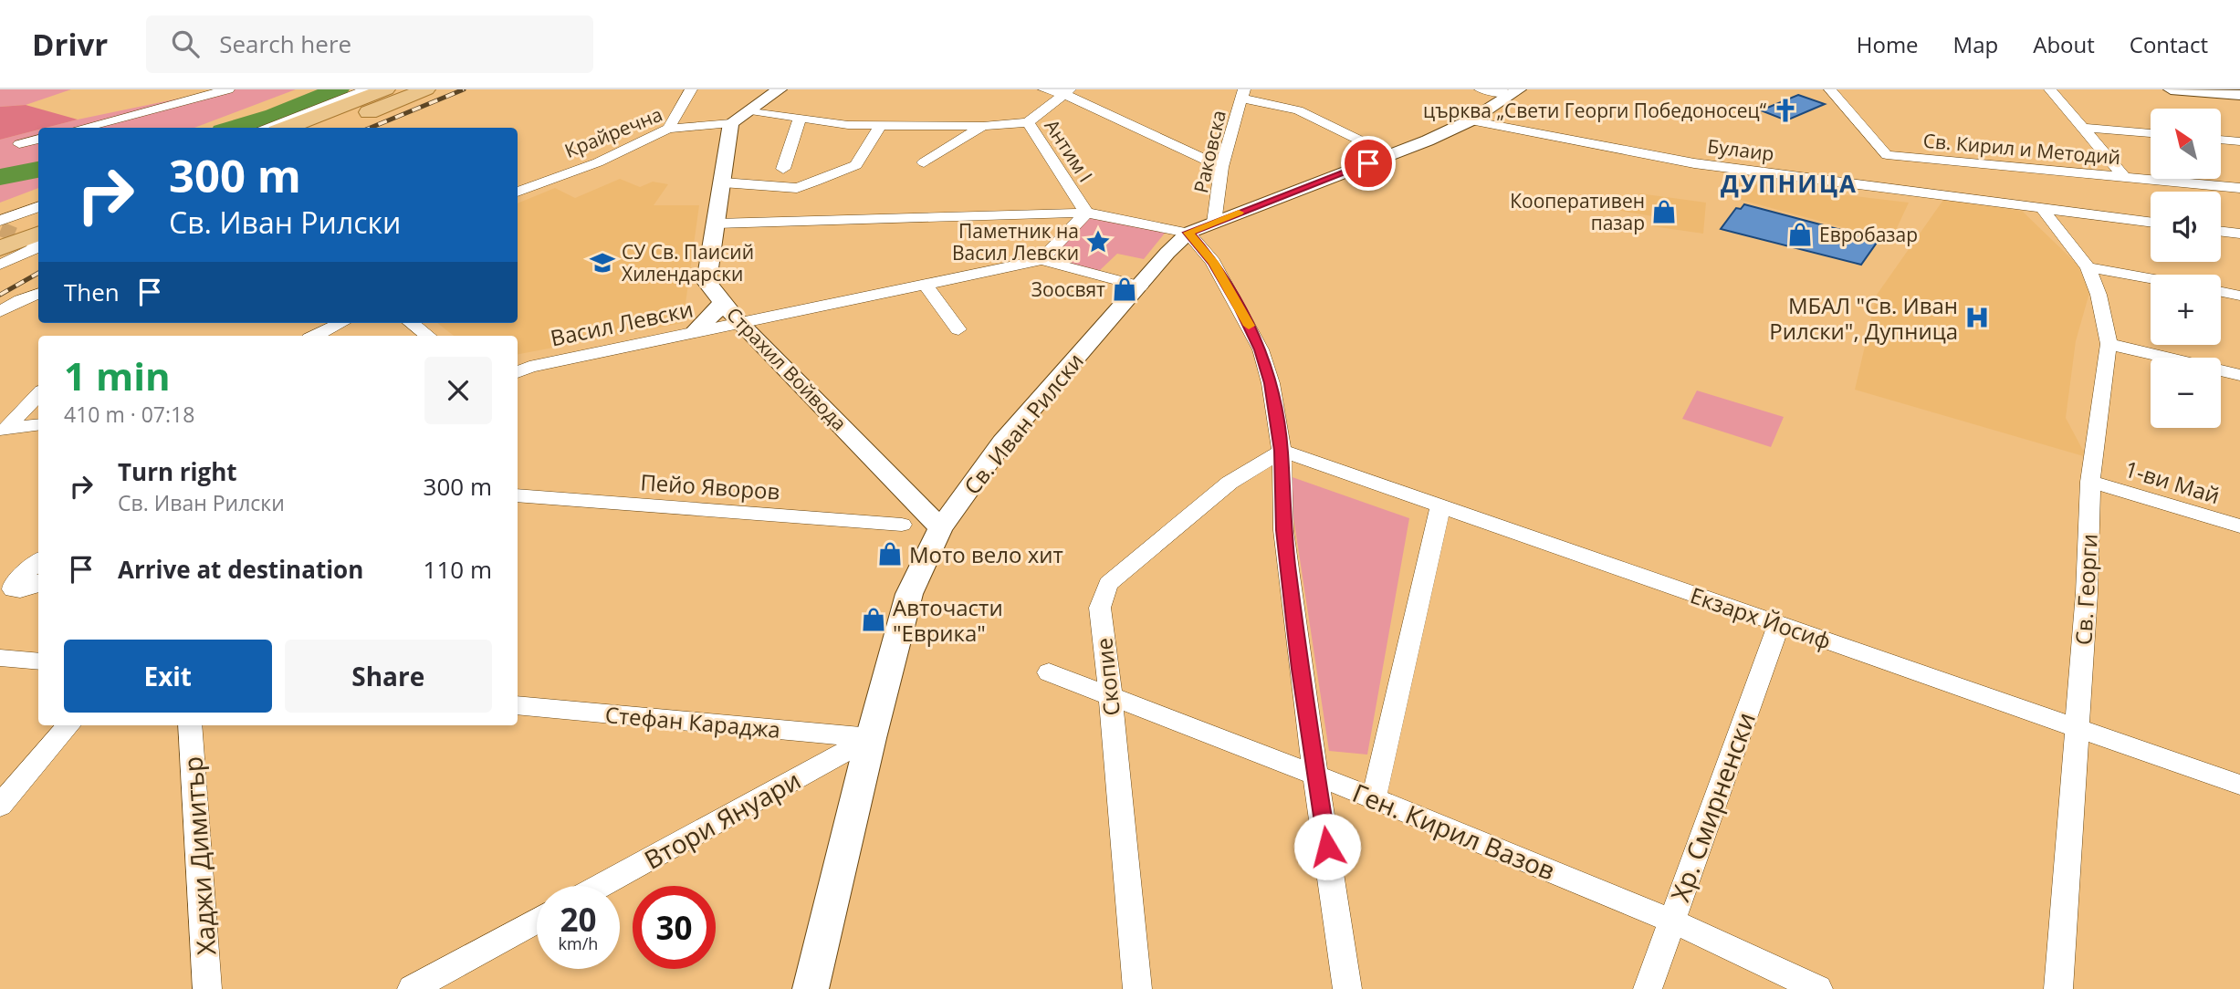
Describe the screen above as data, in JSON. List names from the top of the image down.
{
  "streets": {
    "street": [
      "Крайречна",
      "Св. Кирил и Методий",
      "Булаир",
      "Антим I",
      "Раковска",
      "Васил Левски",
      "Страхил Войвода",
      "Св. Иван Рилски",
      "1-ви Май",
      "Пейо Яворов",
      "Св. Георги",
      "Екзарх Йосиф",
      "Скопие",
      "Стефан Караджа",
      "Хр. Смирненски",
      "Втори Януари",
      "Ген. Кирил Вазов",
      "Хаджи Димитър"
    ]
  },
  "crossings": [
    ["Крайречна", "Страхил Войвода"],
    ["Булаир", "Св. Иван Рилски"],
    ["Булаир", "Св. Георги"],
    ["Раковска", "Св. Иван Рилски"],
    ["Васил Левски", "Страхил Войвода"],
    ["Страхил Войвода", "Св. Иван Рилски"],
    ["Св. Иван Рилски", "Стефан Караджа"],
    ["Св. Иван Рилски", "Втори Януари"],
    ["1-ви Май", "Св. Георги"],
    ["Св. Георги", "Екзарх Йосиф"],
    ["Екзарх Йосиф", "Скопие"],
    ["Екзарх Йосиф", "Хр. Смирненски"],
    ["Скопие", "Ген. Кирил Вазов"],
    ["Стефан Караджа", "Втори Януари"],
    ["Хр. Смирненски", "Ген. Кирил Вазов"]
  ],
  "districts": ["ДУПНИЦА"],
  "places": {
    "church": ["църква „Свети Георги Победоносец“"],
    "shop": [
      "Кооперативен пазар",
      "Евробазар",
      "Зоосвят",
      "Мото вело хит",
      "Авточасти \"Еврика\""
    ],
    "place": ["Паметник на Васил Левски"],
    "school or university": ["СУ Св. Паисий Хилендарски"],
    "hospital": ["МБАЛ \"Св. Иван Рилски\", Дупница"]
  },
  "north": "top left",
  "page": {
    "header": "Drivr",
    "search": "Search here",
    "nav": [
      "Home",
      "Map",
      "About",
      "Contact"
    ],
    "map_buttons": ["+", "−"],
    "turn": ["300 m", "Св. Иван Рилски"],
    "then": "Then",
    "heading": ["1 min", "410 m · 07:18"],
    "list": [
      {
        "name": "Turn right",
        "note": "Св. Иван Рилски",
        "value": "300 m"
      },
      {
        "name": "Arrive at destination",
        "value": "110 m"
      }
    ],
    "buttons": ["Exit", "Share"],
    "speed": "20 km/h",
    "limit": "30"
  }
}
